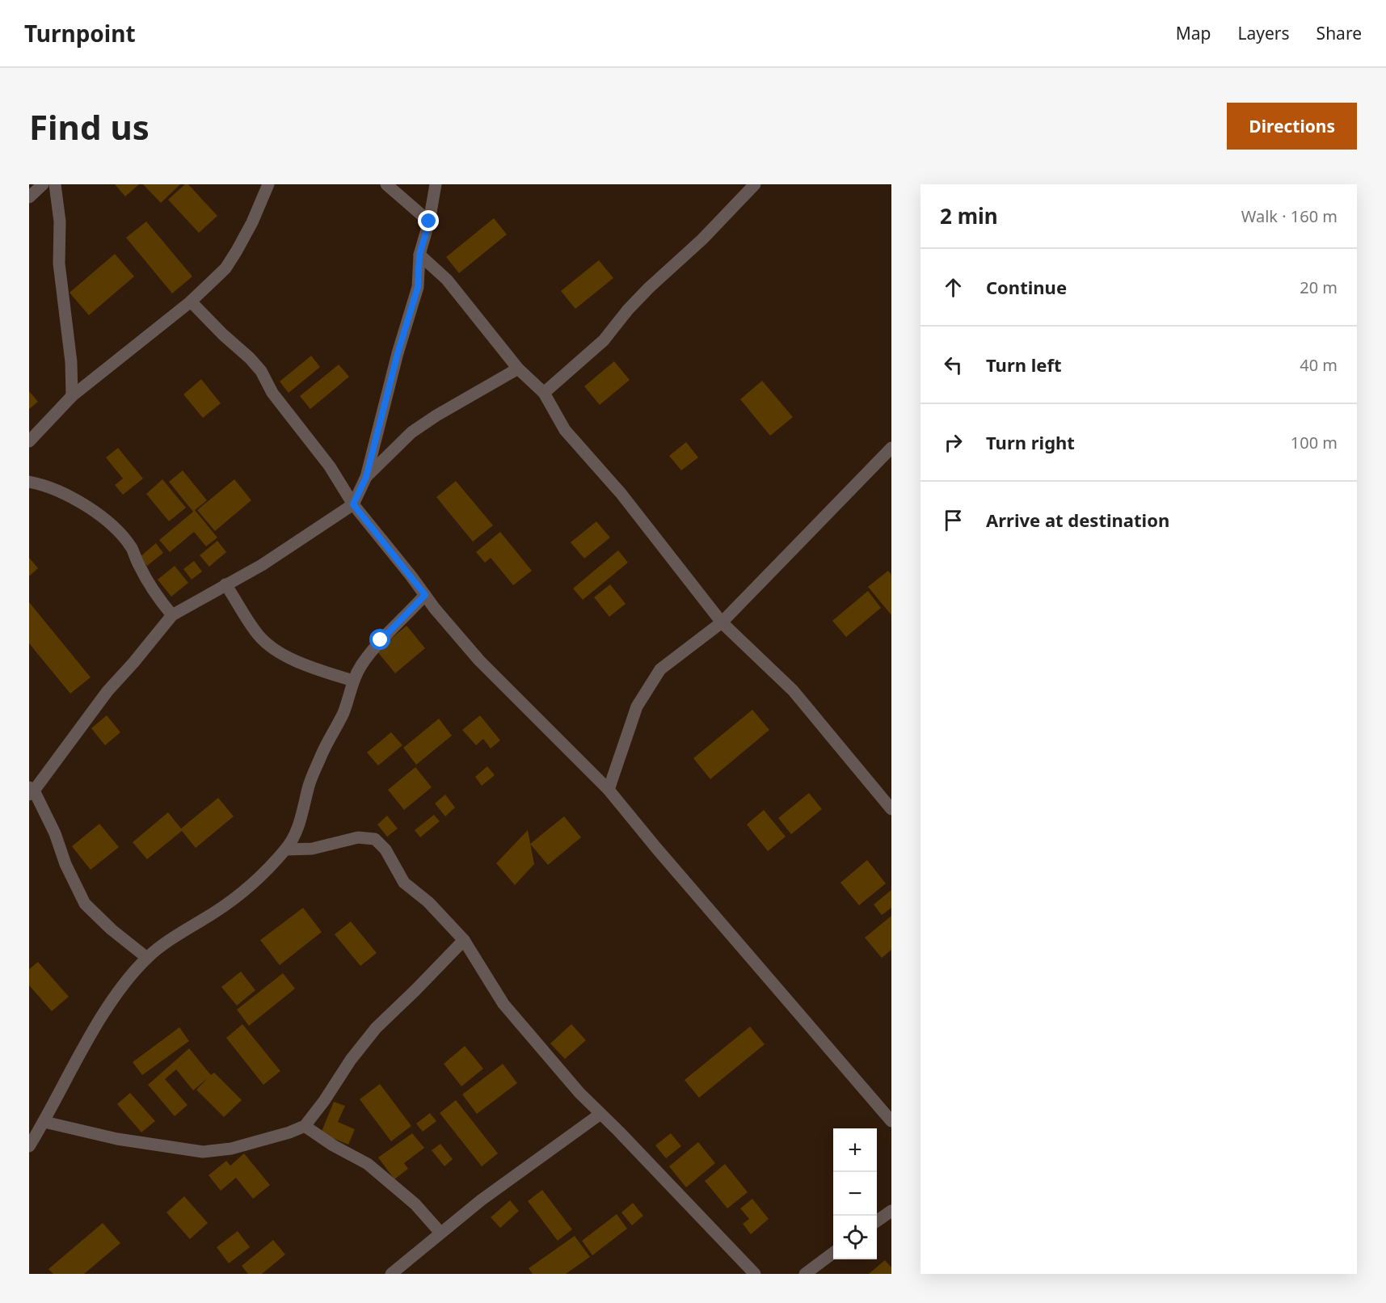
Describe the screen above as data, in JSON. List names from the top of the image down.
{
  "page": {
    "header": "Turnpoint",
    "nav": ["Map", "Layers", "Share"],
    "buttons": "Directions",
    "title": "Find us",
    "heading": ["2 min", "Walk · 160 m"],
    "list": [
      ["Continue", "20 m"],
      ["Turn left", "40 m"],
      ["Turn right", "100 m"],
      "Arrive at destination"
    ],
    "map_buttons": ["+", "−"]
  }
}
